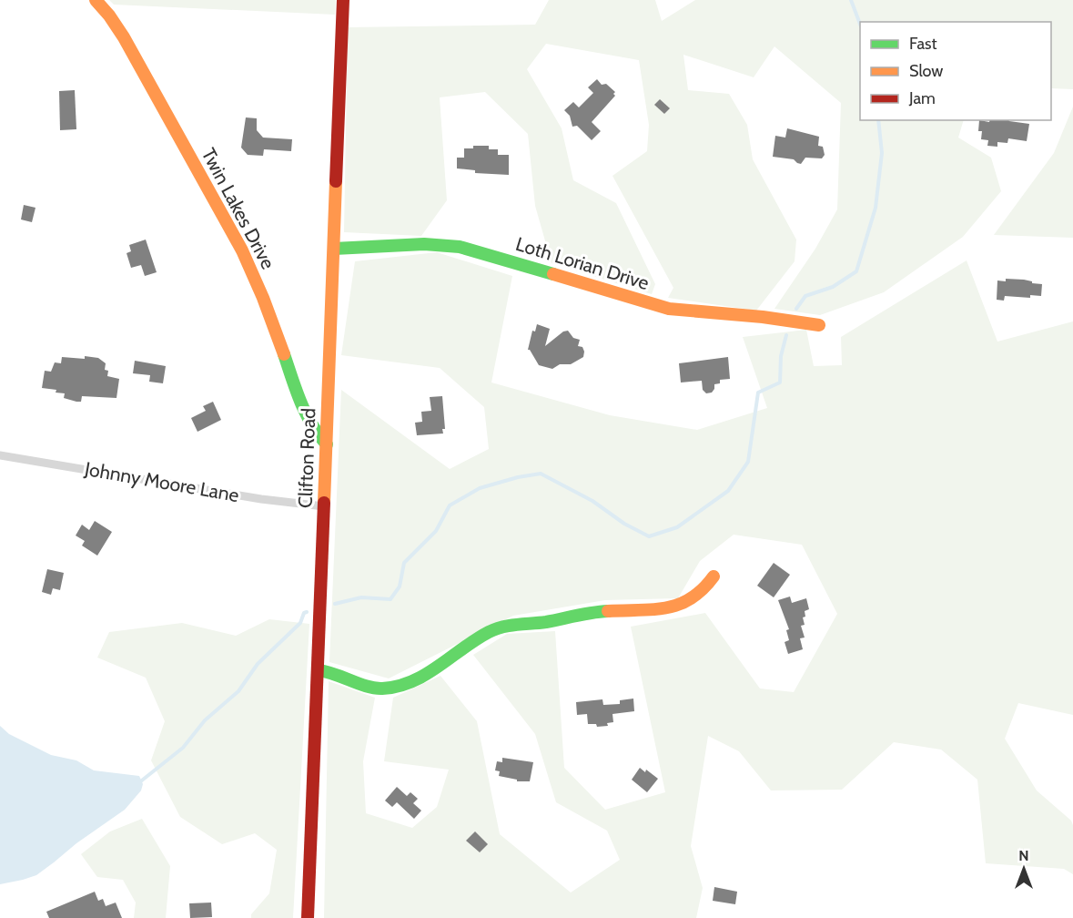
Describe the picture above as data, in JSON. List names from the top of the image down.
{
  "streets": {
    "street": [
      "Twin Lakes Drive",
      "Loth Lorian Drive",
      "Clifton Road",
      "Johnny Moore Lane"
    ]
  },
  "crossings": [
    ["Twin Lakes Drive", "Clifton Road"],
    ["Loth Lorian Drive", "Clifton Road"],
    ["Clifton Road", "Johnny Moore Lane"]
  ],
  "legend": ["Fast", "Slow", "Jam"],
  "north": "top"
}
